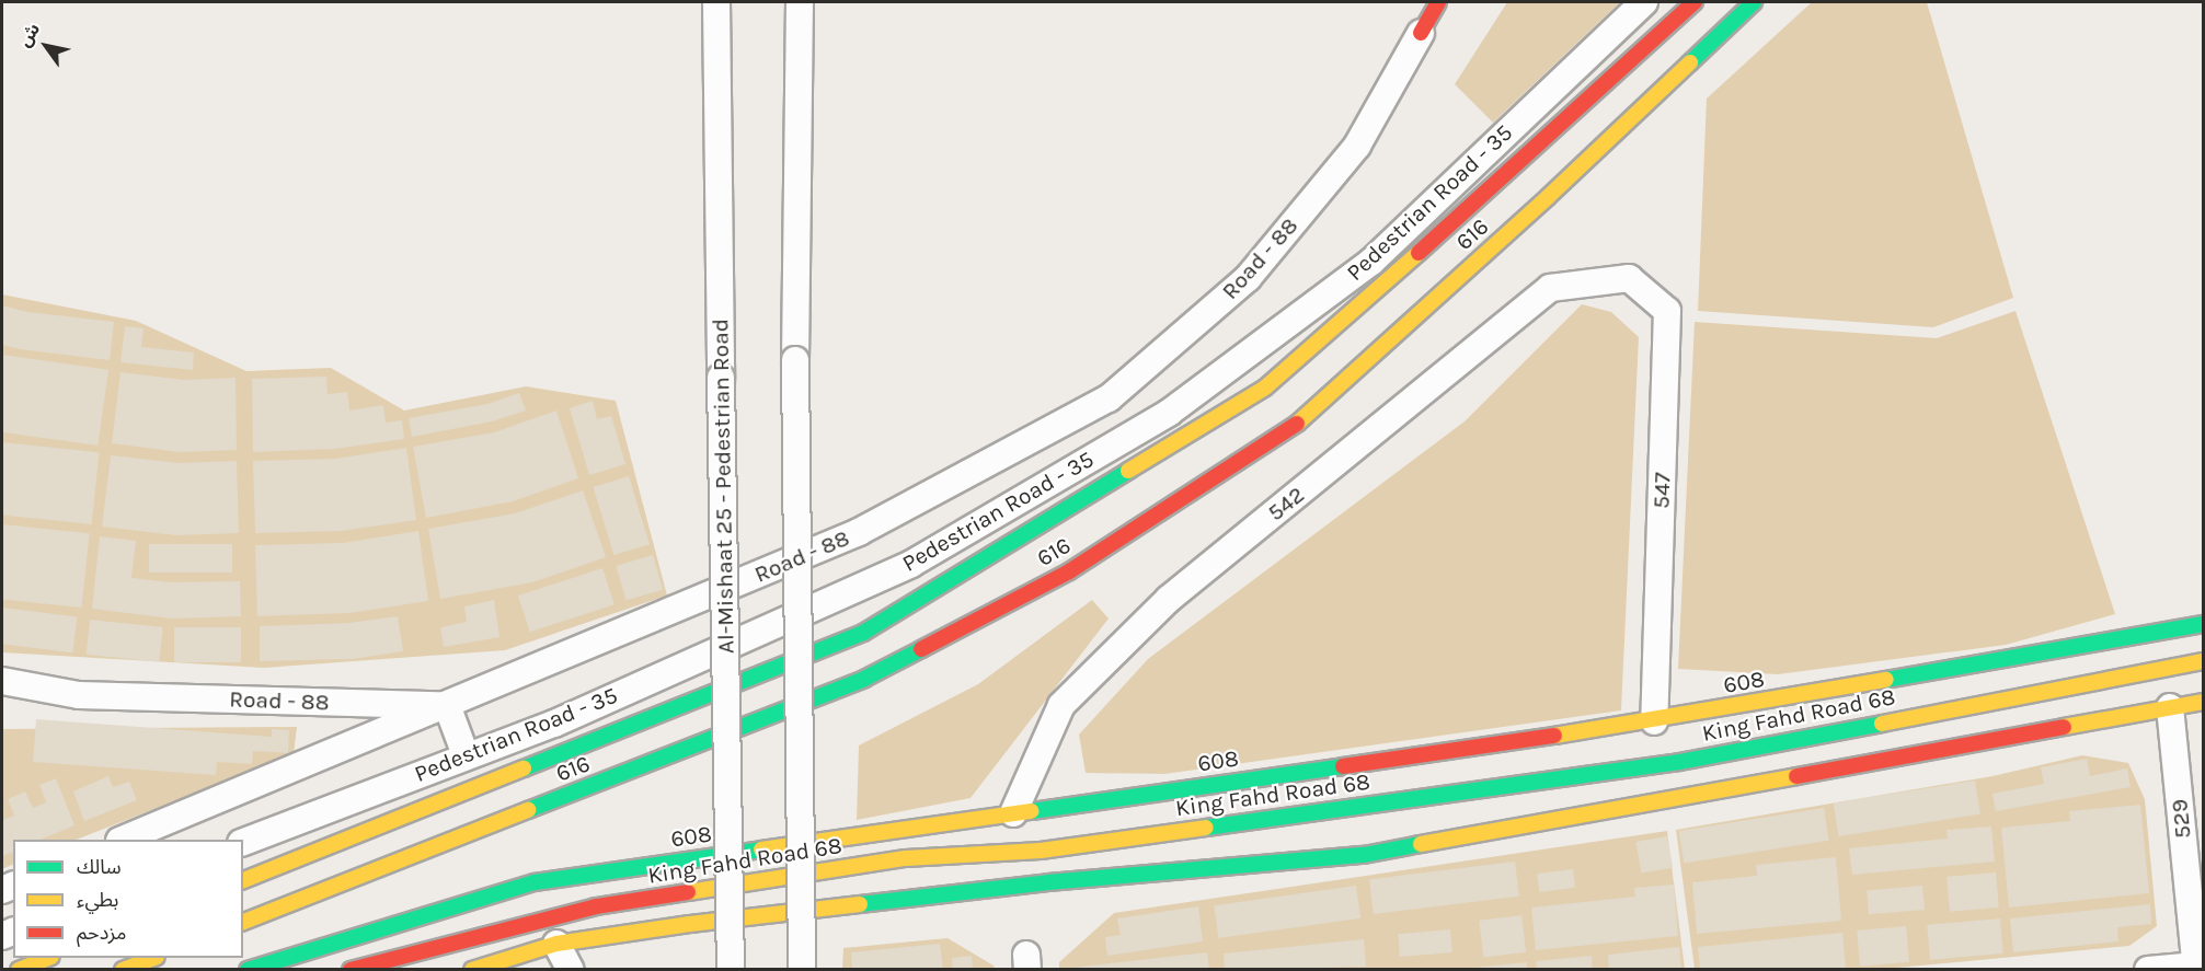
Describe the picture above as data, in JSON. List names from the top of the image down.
{
  "streets": {
    "main road": ["616", "608", "King Fahd Road 68"],
    "street": [
      "Pedestrian Road - 35",
      "Road - 88",
      "Al-Mishaat 25 - Pedestrian Road",
      "547",
      "542",
      "529"
    ]
  },
  "crossings": [
    ["547", "542"],
    ["547", "608"],
    ["542", "608"]
  ],
  "legend": ["سالك", "بطيء", "مزدحم"],
  "north": "top left"
}
